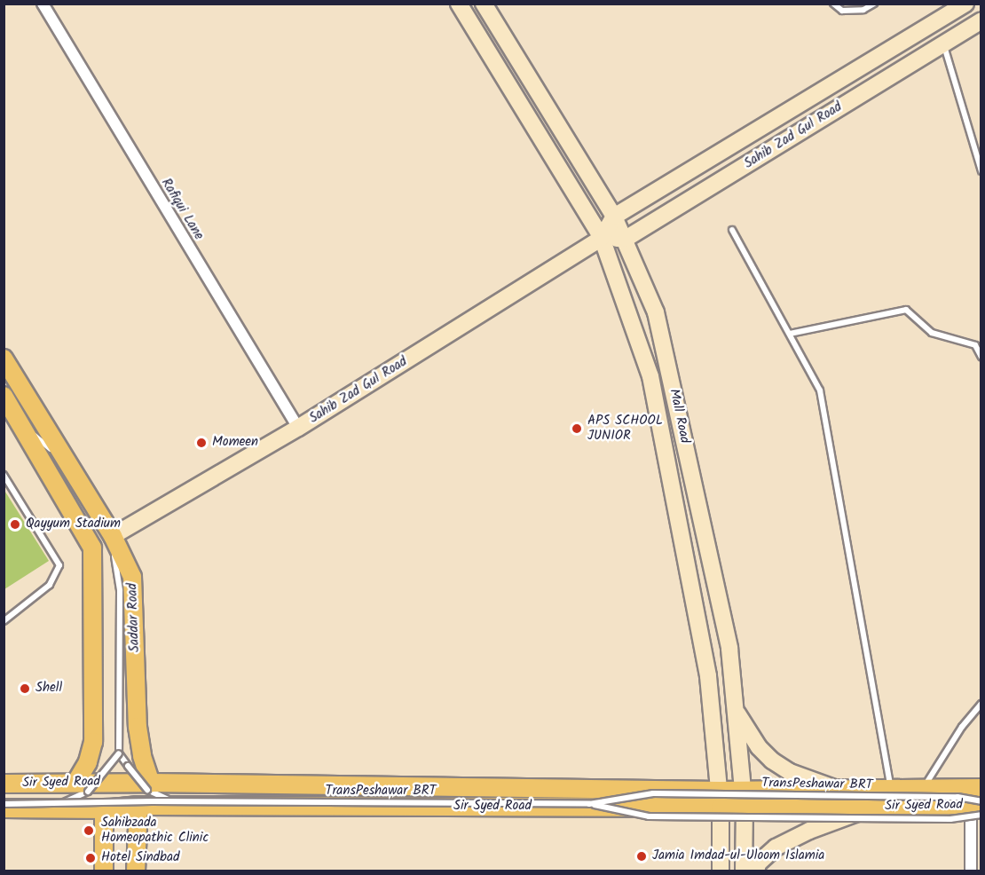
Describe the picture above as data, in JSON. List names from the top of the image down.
{
  "streets": {
    "main road": [
      "Sahib Zad Gul Road",
      "Mall Road",
      "Saddar Road",
      "Sir Syed Road"
    ],
    "street": ["Rafiqui Lane"],
    "lane": ["TransPeshawar BRT"]
  },
  "crossings": [
    ["Sahib Zad Gul Road", "Rafiqui Lane"],
    ["Sahib Zad Gul Road", "Mall Road"],
    ["Sahib Zad Gul Road", "Saddar Road"],
    ["Mall Road", "Sir Syed Road"],
    ["Saddar Road", "Sir Syed Road"],
    ["Sir Syed Road", "TransPeshawar BRT"]
  ],
  "places": [
    "APS SCHOOL JUNIOR",
    "Momeen",
    "Qayyum Stadium",
    "Shell",
    "Sahibzada Homeopathic Clinic",
    "Jamia Imdad-ul-Uloom Islamia",
    "Hotel Sindbad"
  ]
}
